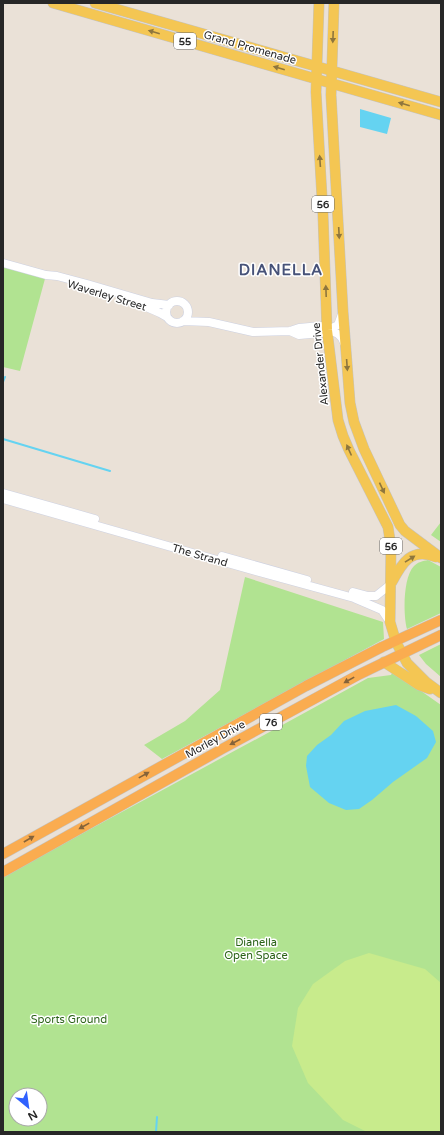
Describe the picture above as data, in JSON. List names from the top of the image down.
{
  "streets": {
    "highway": ["76", "Morley Drive"],
    "main road": [
      "55",
      "Grand Promenade",
      "56",
      "Alexander Drive"
    ],
    "street": ["Waverley Street", "The Strand"]
  },
  "crossings": [
    ["Grand Promenade", "56"],
    ["Grand Promenade", "Alexander Drive"],
    ["56", "Alexander Drive"],
    ["56", "The Strand"],
    ["56", "Morley Drive"],
    ["Alexander Drive", "The Strand"],
    ["Alexander Drive", "Morley Drive"]
  ],
  "districts": ["DIANELLA"],
  "parks": ["Dianella Open Space", "Sports Ground"],
  "north": "bottom right"
}
